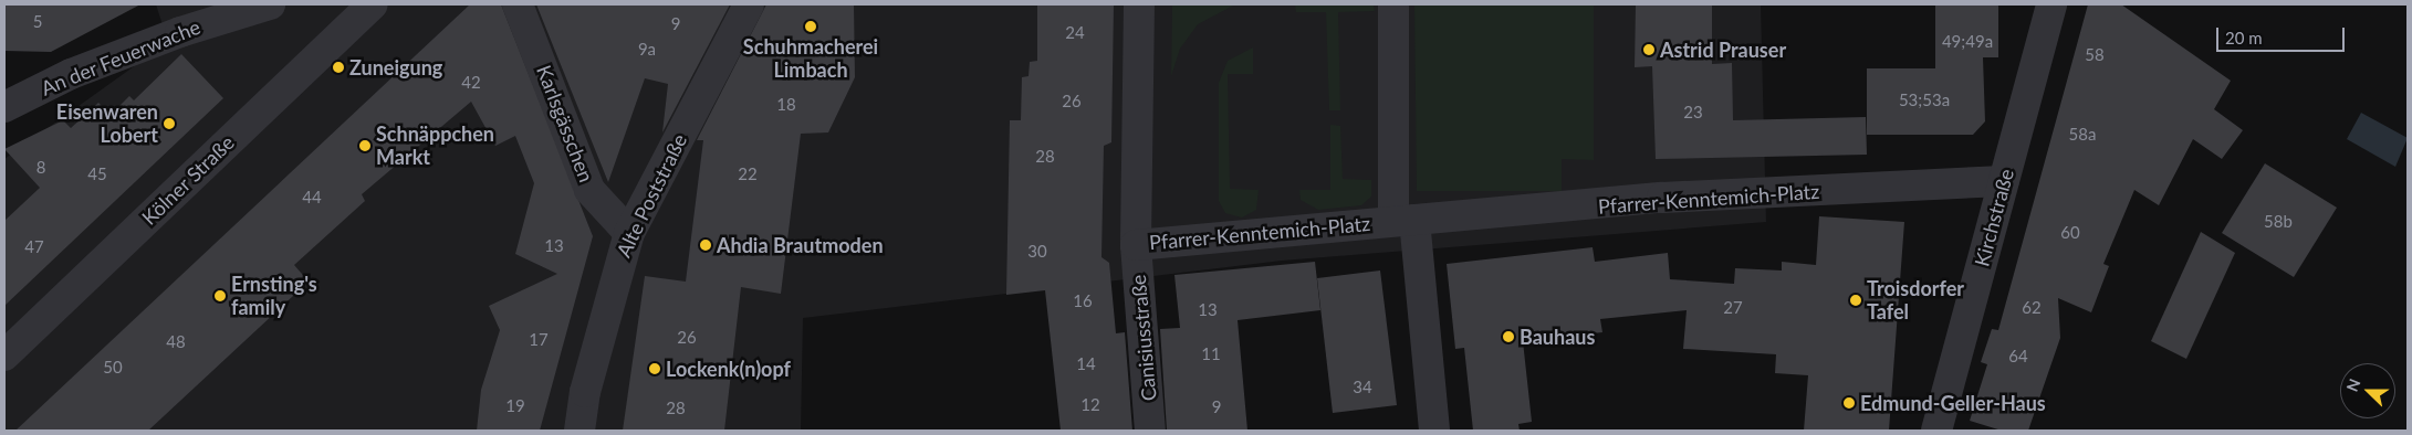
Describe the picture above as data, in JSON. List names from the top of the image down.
{
  "streets": {
    "street": [
      "An der Feuerwache",
      "Karlsgässchen",
      "Kölner Straße",
      "Alte Poststraße",
      "Pfarrer-Kenntemich-Platz",
      "Kirchstraße",
      "Canisiusstraße"
    ]
  },
  "crossings": [
    ["Karlsgässchen", "Alte Poststraße"],
    ["Pfarrer-Kenntemich-Platz", "Kirchstraße"],
    ["Pfarrer-Kenntemich-Platz", "Canisiusstraße"]
  ],
  "places": [
    "Schuhmacherei Limbach",
    "Astrid Prauser",
    "Zuneigung",
    "Eisenwaren Lobert",
    "Schnäppchen Markt",
    "Ahdia Brautmoden",
    "Ernsting's family",
    "Troisdorfer Tafel",
    "Bauhaus",
    "Lockenk(n)opf",
    "Edmund-Geller-Haus"
  ],
  "house_numbers": [
    "5",
    "9",
    "24",
    "49;49a",
    "9a",
    "58",
    "42",
    "53;53a",
    "26",
    "18",
    "23",
    "58a",
    "28",
    "8",
    "45",
    "22",
    "44",
    "58b",
    "60",
    "13",
    "47",
    "30",
    "16",
    "27",
    "62",
    "13",
    "26",
    "17",
    "48",
    "11",
    "64",
    "14",
    "50",
    "34",
    "12",
    "19",
    "9",
    "28"
  ],
  "scale_bar": "20 m",
  "north": "left"
}
